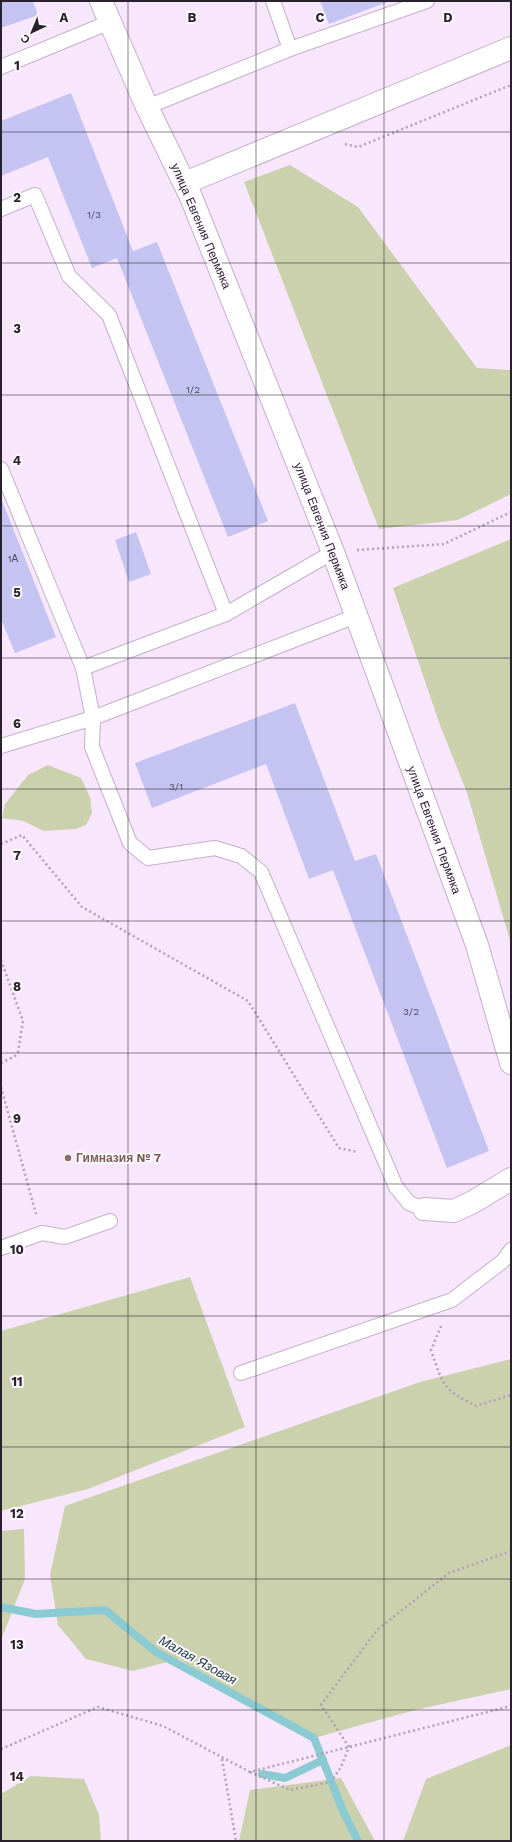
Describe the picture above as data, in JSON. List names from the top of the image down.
{
  "streets": {
    "street": ["улица Евгения Пермяка"]
  },
  "water": ["Малая Язовая"],
  "places": ["Гимназия № 7"],
  "house_numbers": [
    "1/3",
    "1/2",
    "1А",
    "3/1",
    "3/2"
  ],
  "north": "bottom left",
  "grid": {
    "columns": [
      "A",
      "B",
      "C",
      "D"
    ],
    "rows": [
      "1",
      "2",
      "3",
      "4",
      "5",
      "6",
      "7",
      "8",
      "9",
      "10",
      "11",
      "12",
      "13",
      "14"
    ]
  }
}
